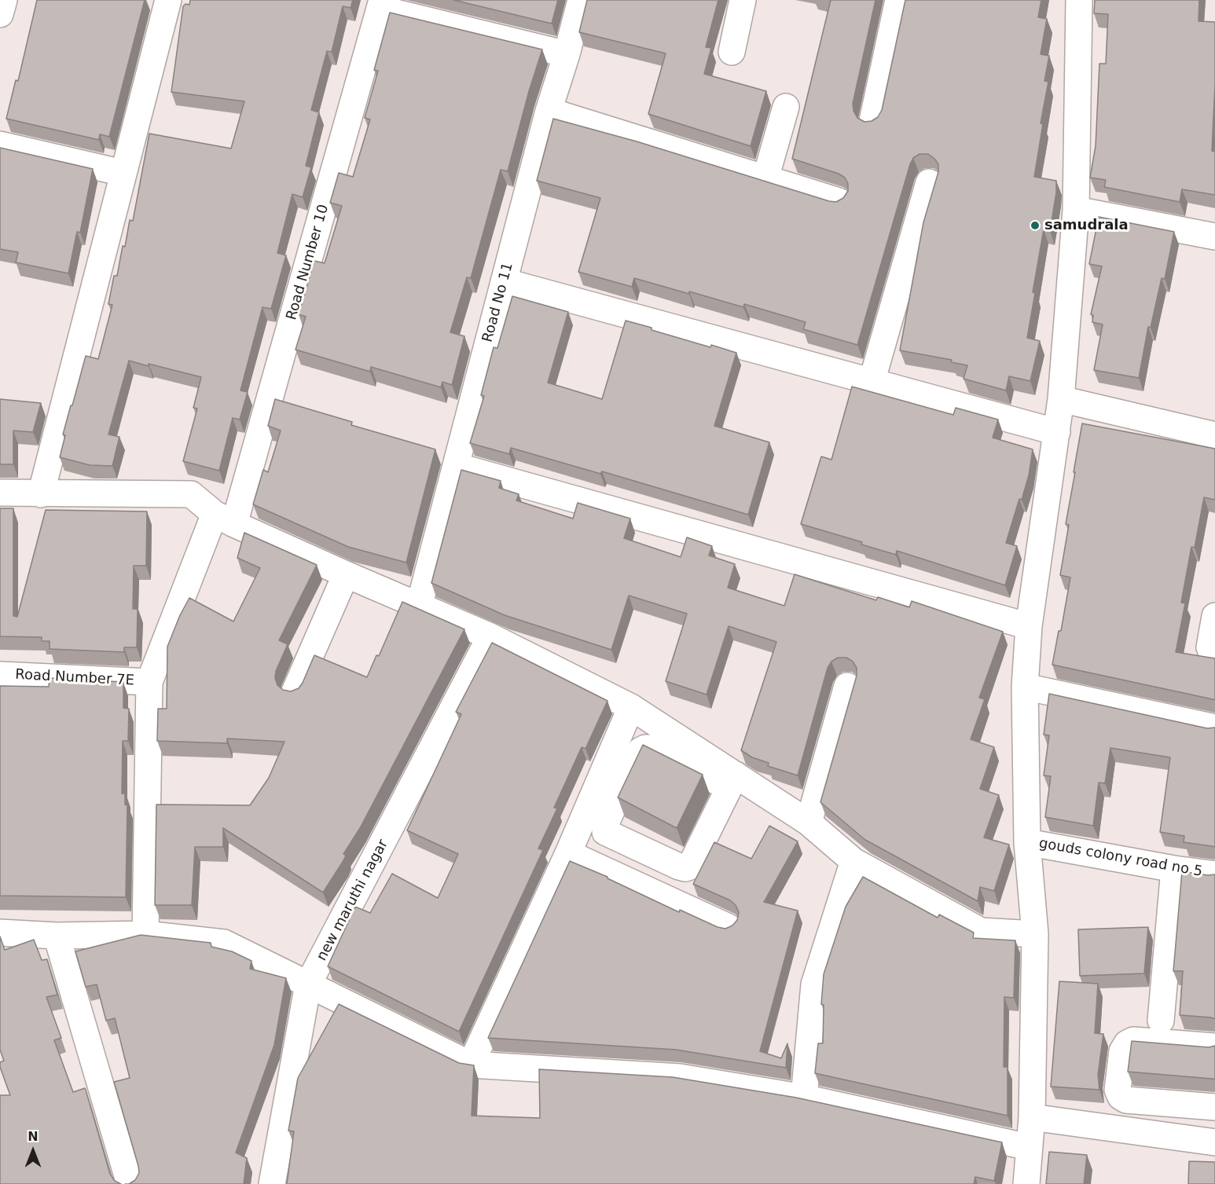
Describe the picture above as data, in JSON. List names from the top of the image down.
{
  "streets": {
    "street": [
      "Road Number 10",
      "Road No 11",
      "Road Number 7E",
      "gouds colony road no 5",
      "new maruthi nagar"
    ]
  },
  "crossings": [
    ["Road Number 10", "Road Number 7E"]
  ],
  "places": ["samudrala"],
  "north": "top"
}
